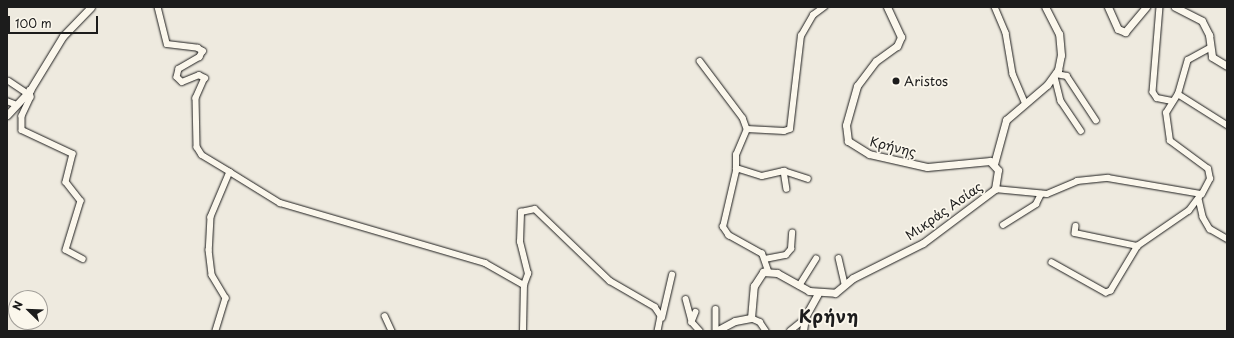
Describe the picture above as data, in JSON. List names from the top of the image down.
{
  "streets": {
    "street": ["Κρήνης", "Μικράς Ασίας"]
  },
  "districts": ["Κρήνη"],
  "places": ["Aristos"],
  "scale_bar": "100 m",
  "north": "top left"
}
